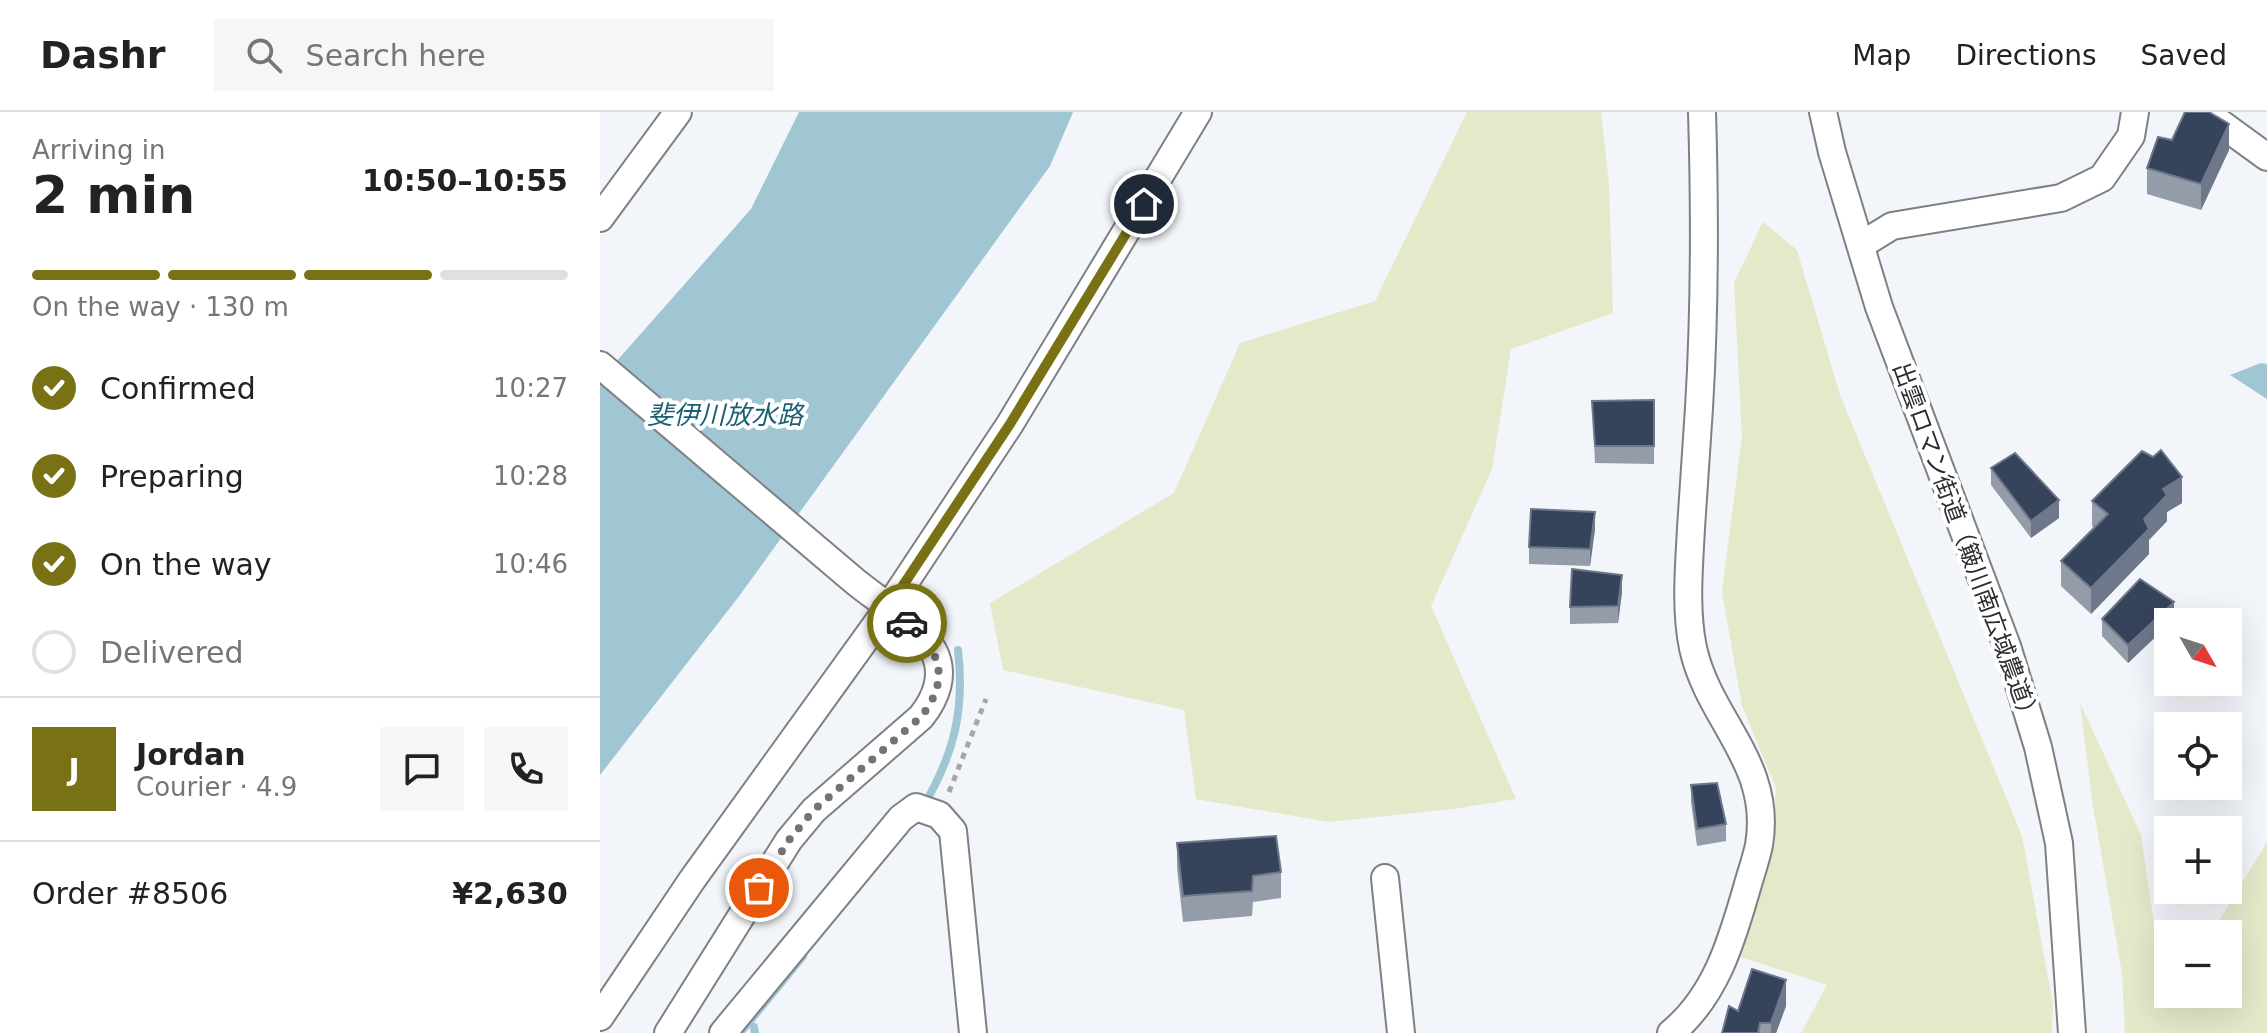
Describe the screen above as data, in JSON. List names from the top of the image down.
{
  "streets": {
    "street": ["出雲ロマン街道（簸川南広域農道）"]
  },
  "water": ["斐伊川放水路"],
  "north": "bottom right",
  "page": {
    "header": "Dashr",
    "search": "Search here",
    "nav": ["Map", "Directions", "Saved"],
    "heading": ["2 min", "Arriving in", "10:50–10:55"],
    "panel": [
      "Jordan",
      "Courier · 4.9",
      "Order #8506",
      "¥2,630"
    ],
    "bar": "On the way · 130 m",
    "list": [
      ["Confirmed", "10:27"],
      ["Preparing", "10:28"],
      ["On the way", "10:46"],
      "Delivered"
    ],
    "map_buttons": ["+", "−"],
    "round": "J"
  }
}
